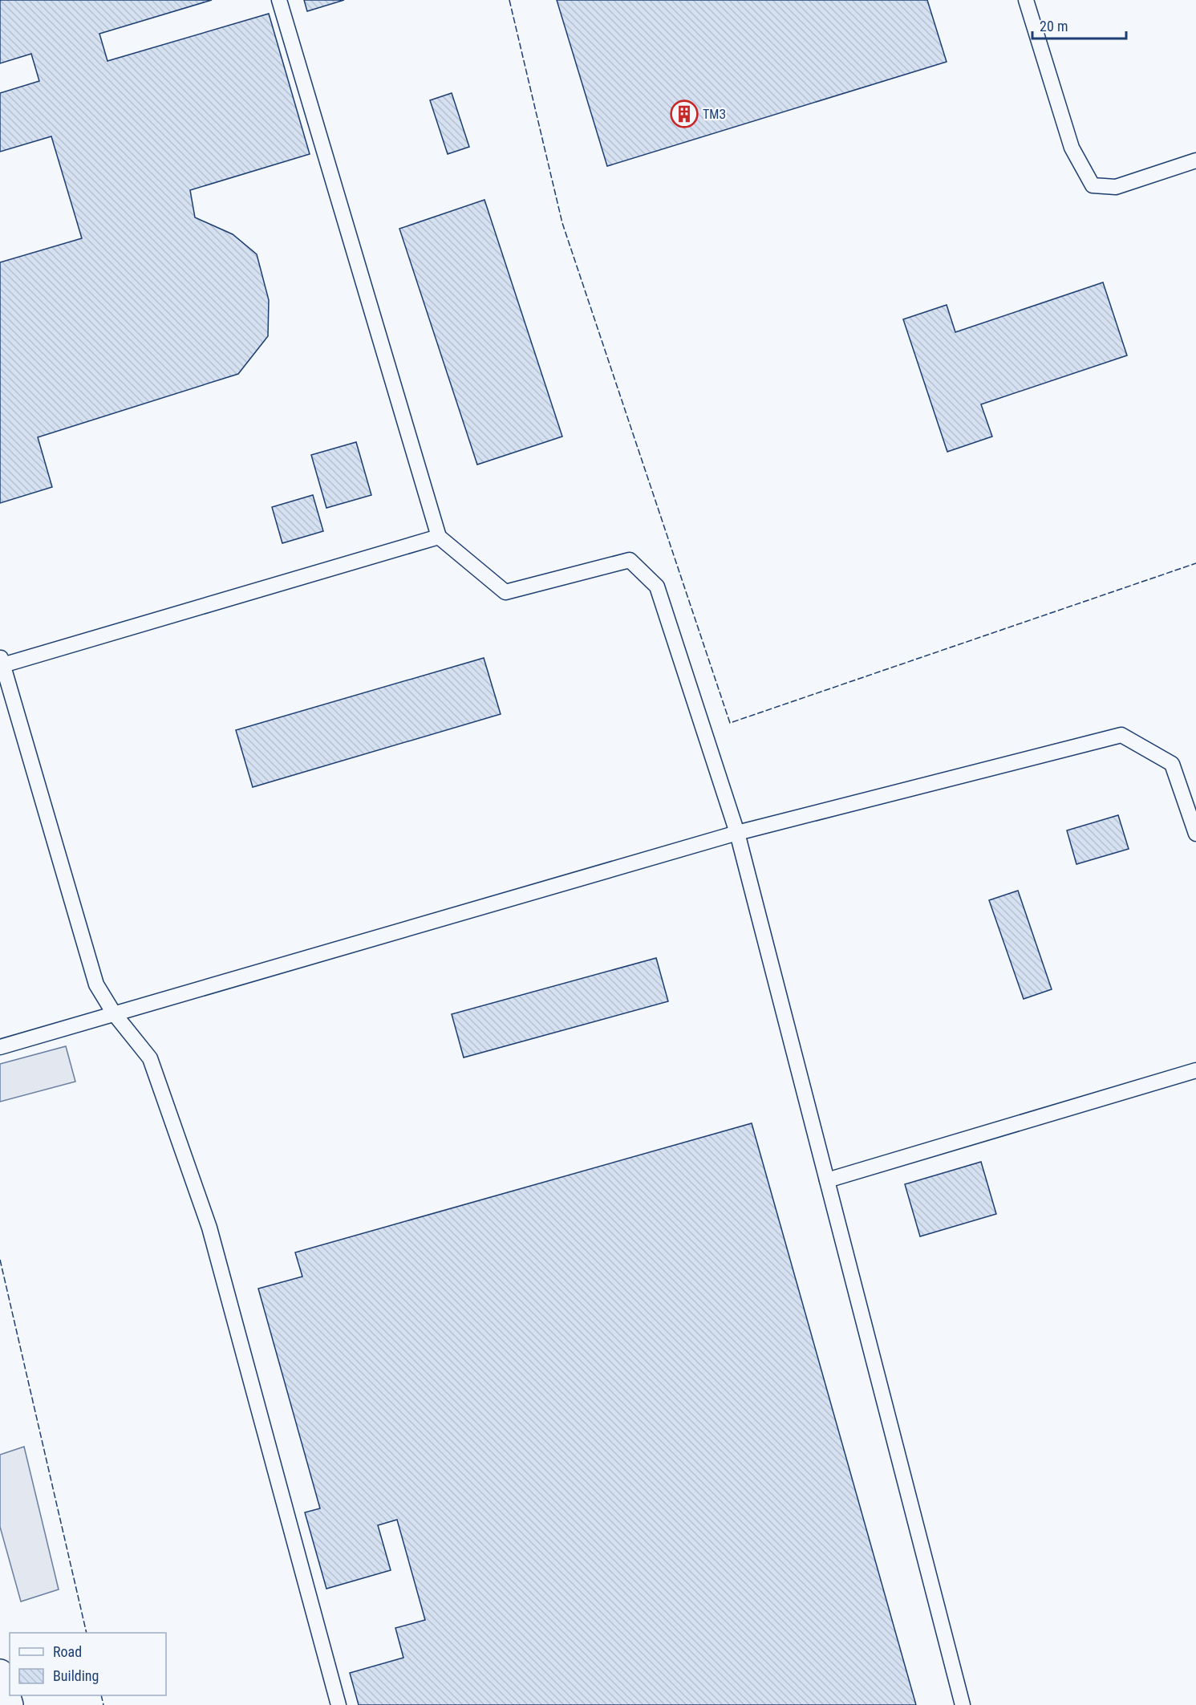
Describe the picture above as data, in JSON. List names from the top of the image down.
{
  "places": {
    "building": ["ТМЗ"]
  },
  "legend": ["Road", "Building"],
  "scale_bar": "20 m"
}
